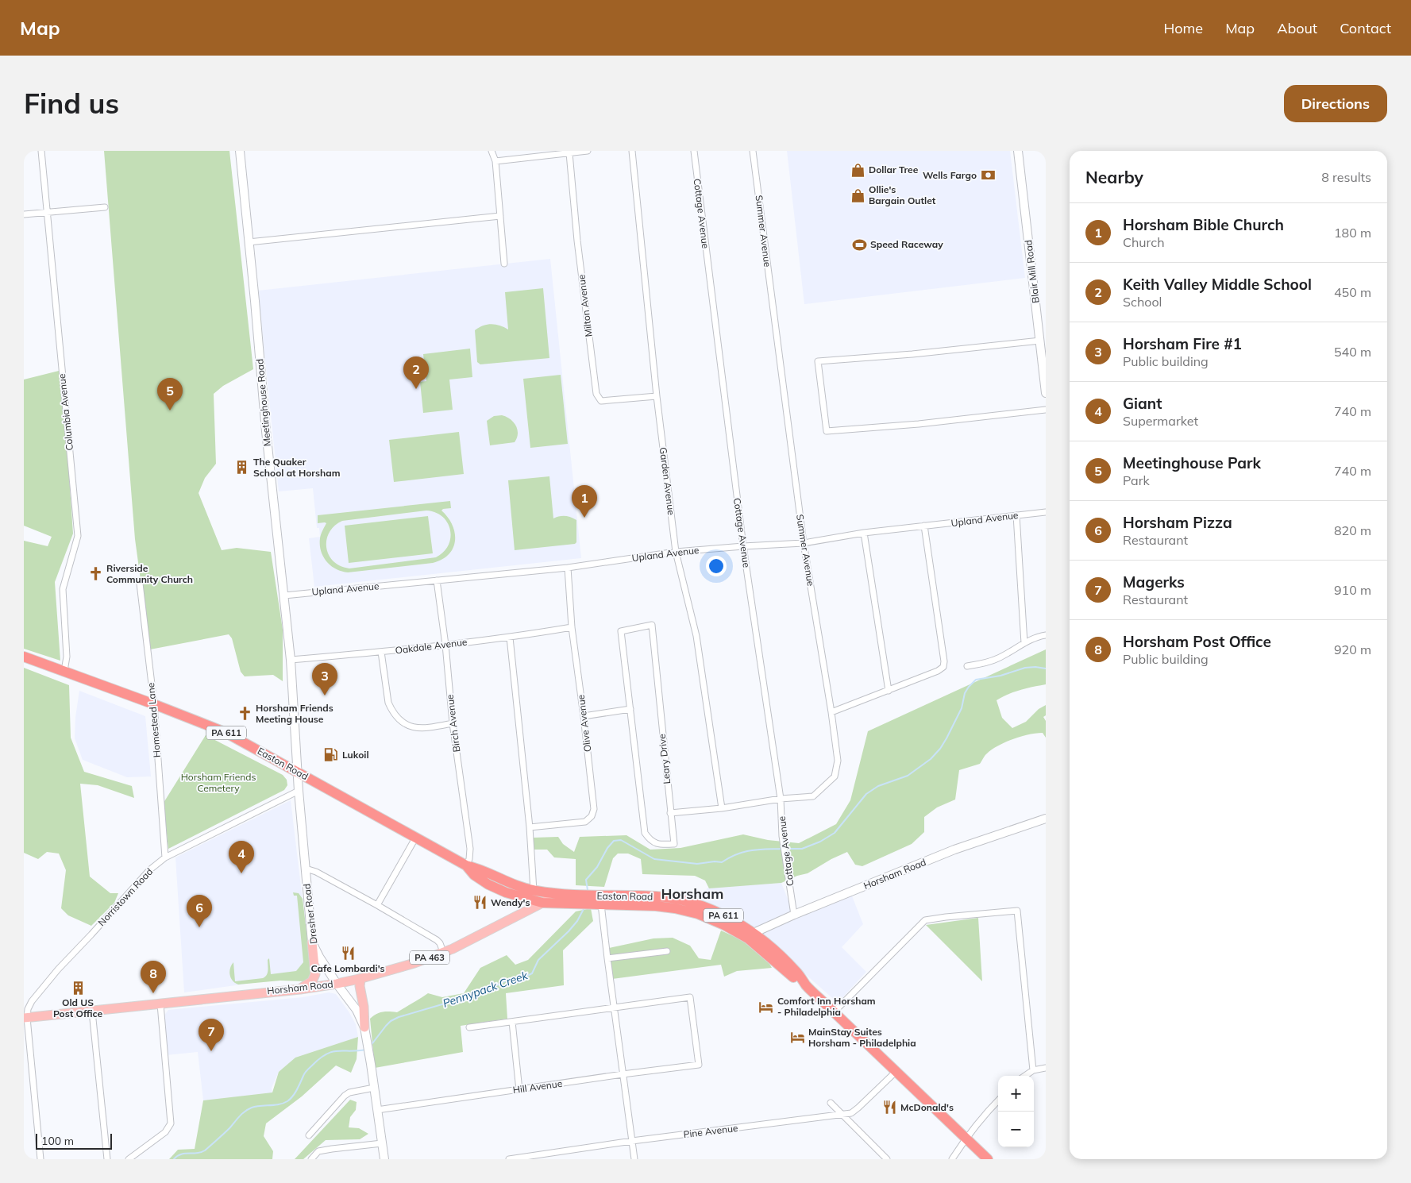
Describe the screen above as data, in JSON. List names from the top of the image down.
{
  "streets": {
    "highway": ["PA 611", "Easton Road"],
    "main road": ["Horsham Road", "PA 463"],
    "street": [
      "Cottage Avenue",
      "Summer Avenue",
      "Blair Mill Road",
      "Milton Avenue",
      "Meetinghouse Road",
      "Columbia Avenue",
      "Garden Avenue",
      "Upland Avenue",
      "Oakdale Avenue",
      "Homestead Lane",
      "Birch Avenue",
      "Olive Avenue",
      "Leary Drive",
      "Norristown Road",
      "Dresher Road",
      "Hill Avenue",
      "Pine Avenue"
    ]
  },
  "crossings": [
    ["Cottage Avenue", "Summer Avenue"],
    ["Cottage Avenue", "Upland Avenue"],
    ["Cottage Avenue", "Horsham Road"],
    ["Summer Avenue", "Garden Avenue"],
    ["Summer Avenue", "Upland Avenue"],
    ["Summer Avenue", "Leary Drive"],
    ["Milton Avenue", "Garden Avenue"],
    ["Meetinghouse Road", "Upland Avenue"],
    ["Meetinghouse Road", "Oakdale Avenue"],
    ["Meetinghouse Road", "Easton Road"],
    ["Meetinghouse Road", "Dresher Road"],
    ["Columbia Avenue", "Easton Road"],
    ["Garden Avenue", "Upland Avenue"],
    ["Upland Avenue", "Birch Avenue"],
    ["Upland Avenue", "Olive Avenue"],
    ["Oakdale Avenue", "Birch Avenue"],
    ["Oakdale Avenue", "Olive Avenue"],
    ["Homestead Lane", "Easton Road"],
    ["Homestead Lane", "Norristown Road"],
    ["Birch Avenue", "Easton Road"],
    ["Easton Road", "Horsham Road"],
    ["Easton Road", "Dresher Road"],
    ["Easton Road", "Pine Avenue"],
    ["Horsham Road", "Norristown Road"],
    ["Horsham Road", "Dresher Road"],
    ["Norristown Road", "Dresher Road"],
    ["Dresher Road", "Hill Avenue"]
  ],
  "districts": ["Horsham"],
  "water": ["Pennypack Creek"],
  "parks": ["Horsham Friends Cemetery"],
  "places": {
    "shop": ["Dollar Tree", "Ollie's Bargain Outlet"],
    "bank": ["Wells Fargo"],
    "sports": ["Speed Raceway"],
    "building": ["The Quaker School at Horsham", "Old US Post Office"],
    "church": ["Riverside Community Church", "Horsham Friends Meeting House"],
    "fuel station": ["Lukoil"],
    "restaurant": ["Wendy's", "Cafe Lombardi's", "McDonald's"],
    "hotel": ["Comfort Inn Horsham - Philadelphia", "MainStay Suites Horsham - Philadelphia"]
  },
  "scale_bar": "100 m",
  "page": {
    "header": "Map",
    "nav": [
      "Home",
      "Map",
      "About",
      "Contact"
    ],
    "buttons": "Directions",
    "title": "Find us",
    "heading": ["Nearby", "8 results"],
    "list": [
      {
        "mark": "1",
        "name": "Horsham Bible Church",
        "note": "Church",
        "value": "180 m"
      },
      {
        "mark": "2",
        "name": "Keith Valley Middle School",
        "note": "School",
        "value": "450 m"
      },
      {
        "mark": "3",
        "name": "Horsham Fire #1",
        "note": "Public building",
        "value": "540 m"
      },
      {
        "mark": "4",
        "name": "Giant",
        "note": "Supermarket",
        "value": "740 m"
      },
      {
        "mark": "5",
        "name": "Meetinghouse Park",
        "note": "Park",
        "value": "740 m"
      },
      {
        "mark": "6",
        "name": "Horsham Pizza",
        "note": "Restaurant",
        "value": "820 m"
      },
      {
        "mark": "7",
        "name": "Magerks",
        "note": "Restaurant",
        "value": "910 m"
      },
      {
        "mark": "8",
        "name": "Horsham Post Office",
        "note": "Public building",
        "value": "920 m"
      }
    ],
    "pins": [
      "2",
      "5",
      "1",
      "3",
      "4",
      "6",
      "8",
      "7"
    ],
    "map_buttons": ["+", "−"],
    "scale": "100 m"
  }
}
